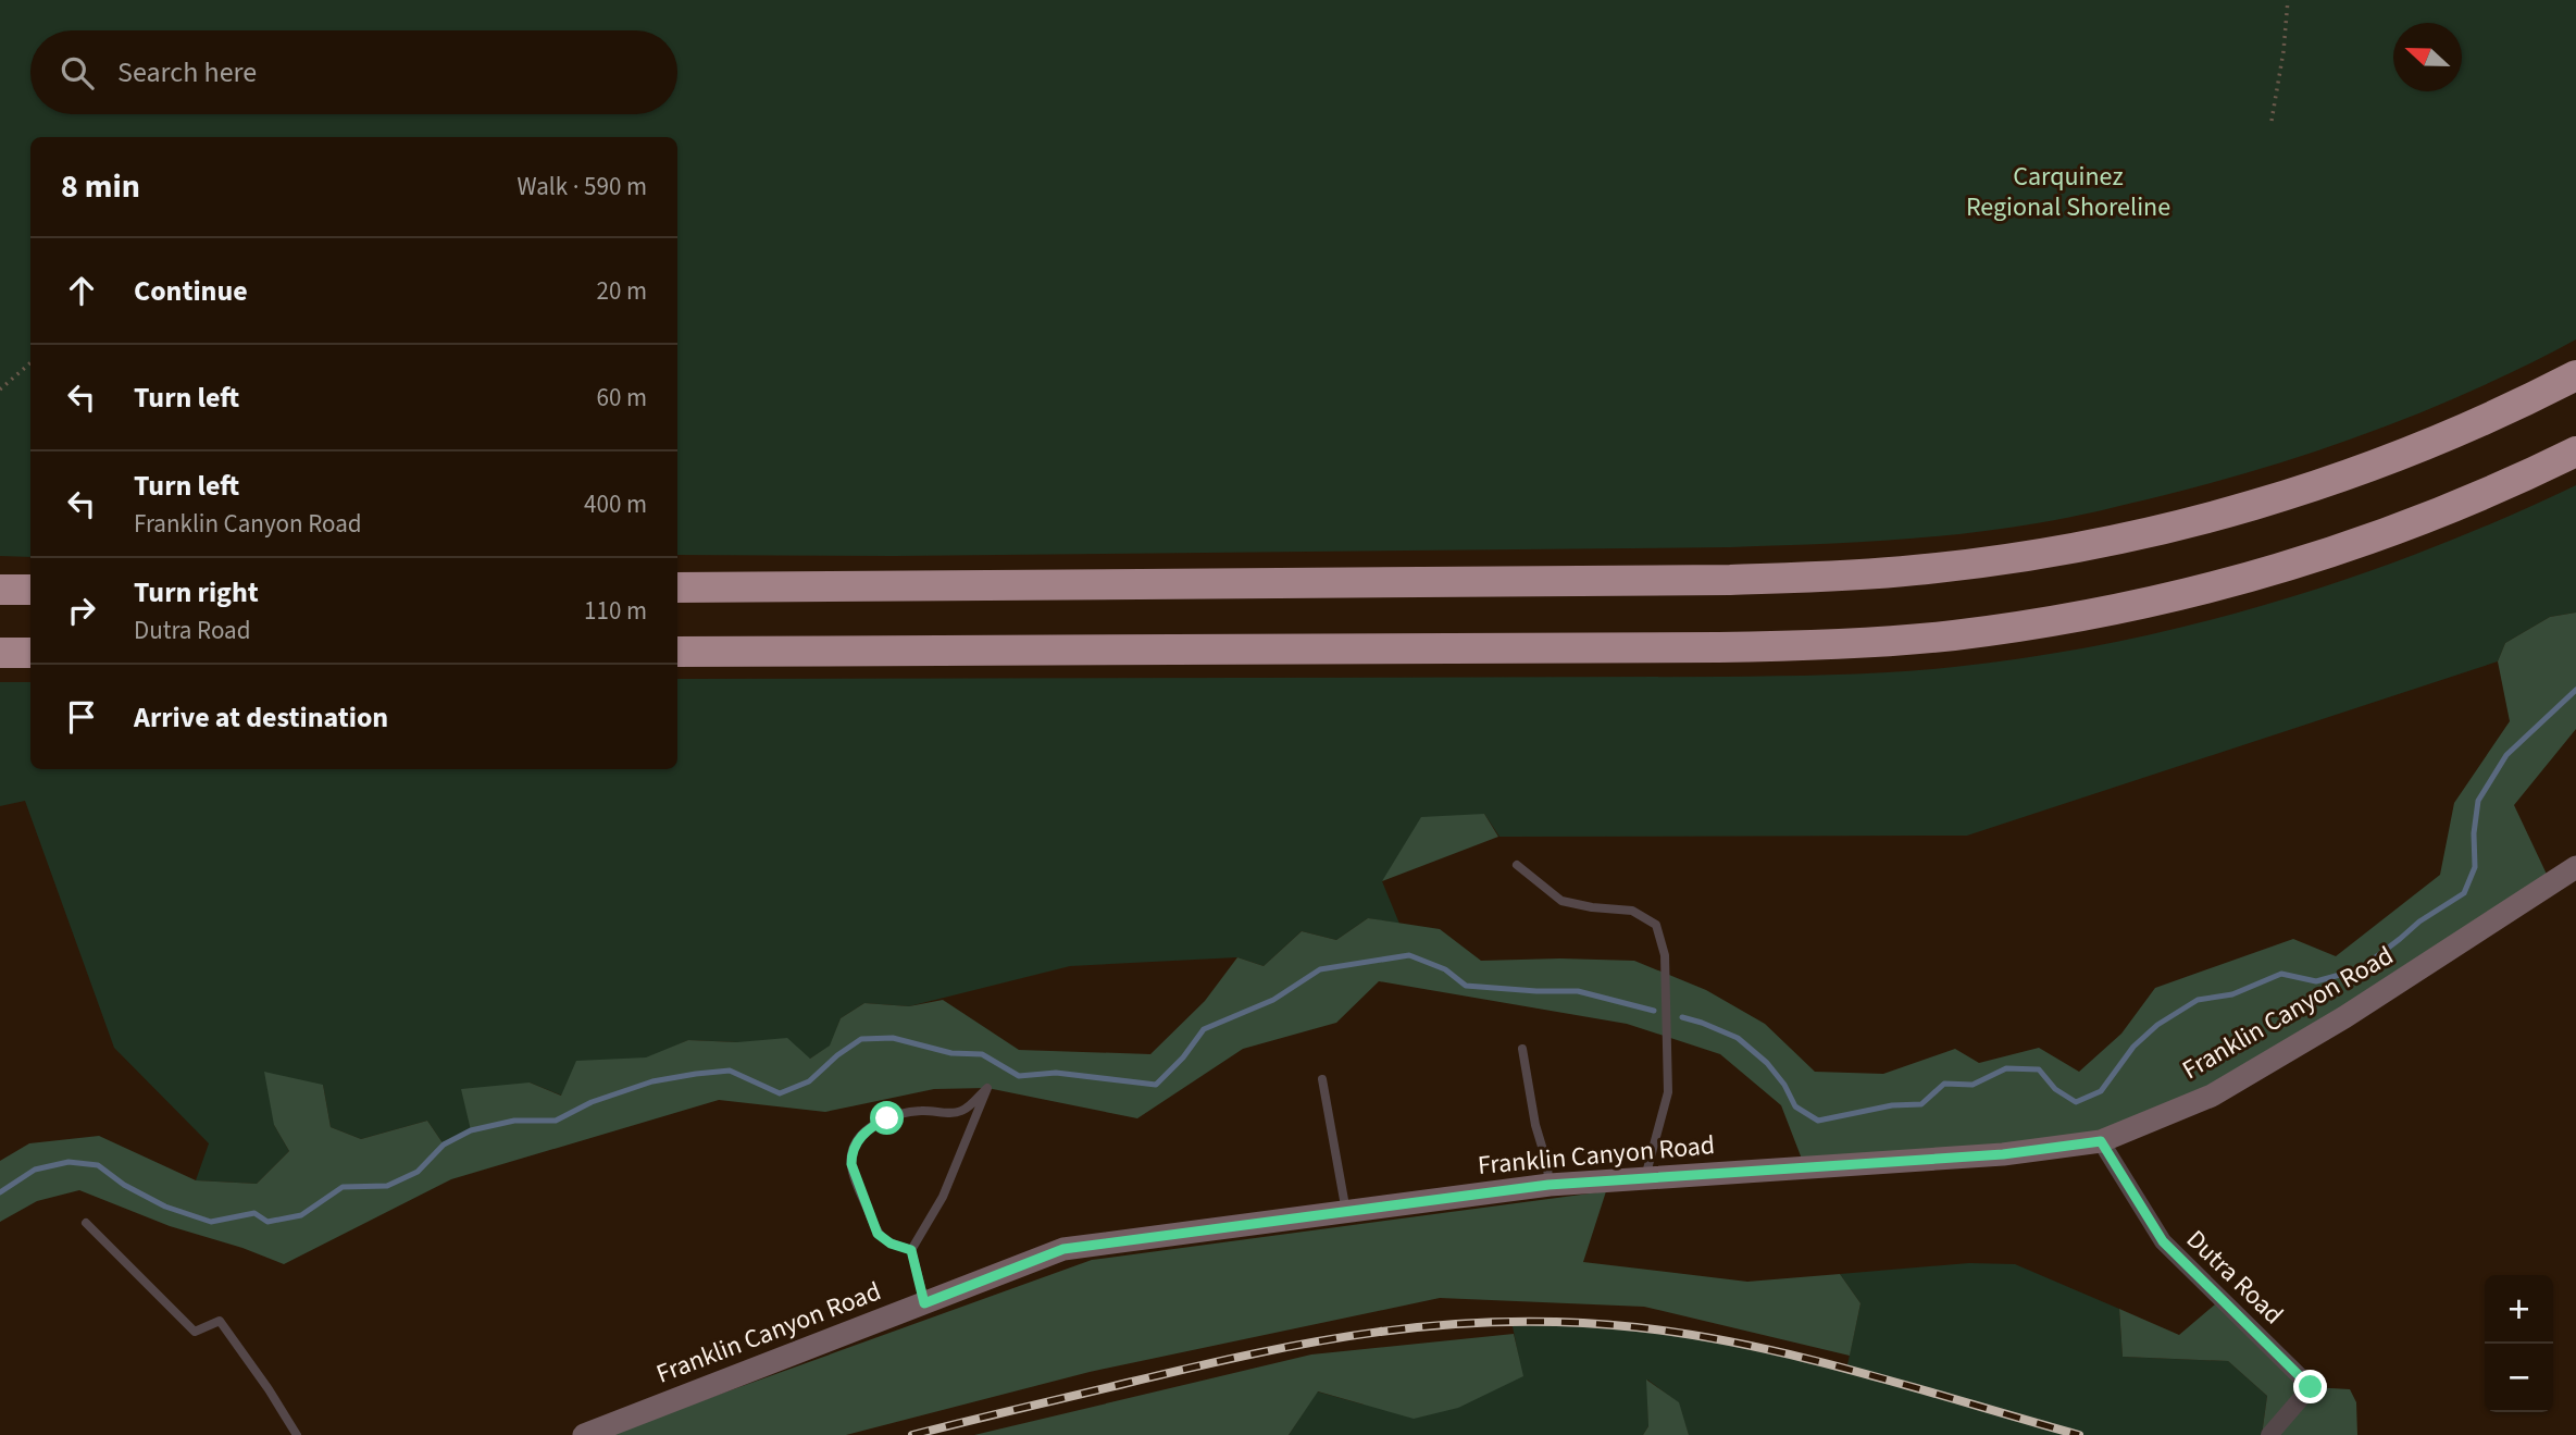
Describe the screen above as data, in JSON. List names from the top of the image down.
{
  "streets": {
    "street": ["Franklin Canyon Road", "Dutra Road"]
  },
  "crossings": [
    ["Franklin Canyon Road", "Dutra Road"]
  ],
  "parks": ["Carquinez Regional Shoreline"],
  "north": "left",
  "page": {
    "search": "Search here",
    "heading": ["8 min", "Walk · 590 m"],
    "list": [
      ["Continue", "20 m"],
      ["Turn left", "60 m"],
      ["Turn left", "Franklin Canyon Road", "400 m"],
      ["Turn right", "Dutra Road", "110 m"],
      "Arrive at destination"
    ],
    "map_buttons": ["+", "−"]
  }
}
